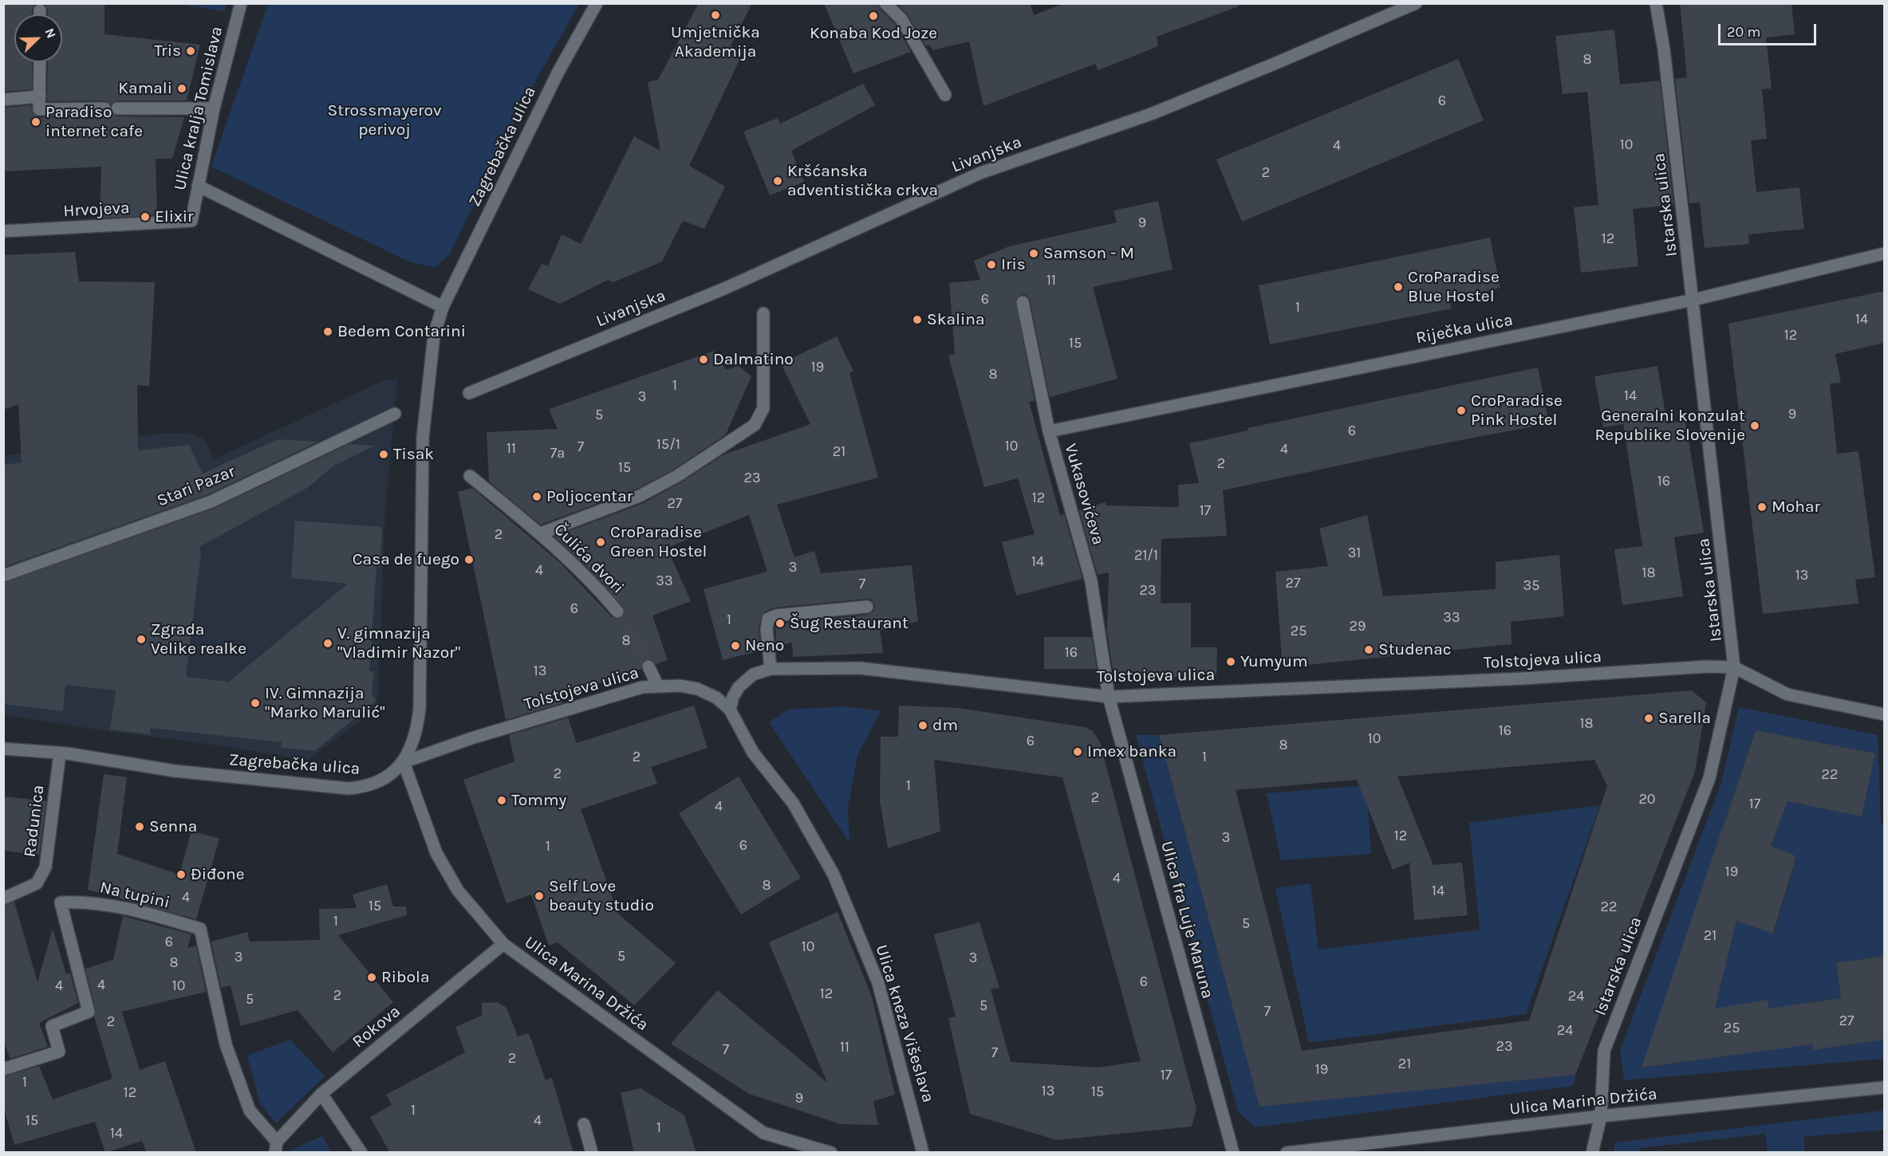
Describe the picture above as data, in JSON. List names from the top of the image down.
{
  "streets": {
    "street": [
      "Ulica kralja Tomislava",
      "Zagrebačka ulica",
      "Livanjska",
      "Istarska ulica",
      "Hrvojeva",
      "Riječka ulica",
      "Stari Pazar",
      "Vukasovićeva",
      "Čulića dvori",
      "Tolstojeva ulica",
      "Radunica",
      "Na tupini",
      "Ulica fra Luje Maruna",
      "Ulica Marina Držića",
      "Ulica kneza Višeslava",
      "Rokova"
    ]
  },
  "crossings": [
    ["Ulica kralja Tomislava", "Hrvojeva"],
    ["Zagrebačka ulica", "Tolstojeva ulica"],
    ["Zagrebačka ulica", "Radunica"],
    ["Zagrebačka ulica", "Ulica Marina Držića"],
    ["Istarska ulica", "Riječka ulica"],
    ["Istarska ulica", "Tolstojeva ulica"],
    ["Istarska ulica", "Ulica Marina Držića"],
    ["Riječka ulica", "Vukasovićeva"],
    ["Vukasovićeva", "Tolstojeva ulica"],
    ["Vukasovićeva", "Ulica fra Luje Maruna"],
    ["Tolstojeva ulica", "Ulica fra Luje Maruna"],
    ["Tolstojeva ulica", "Ulica Marina Držića"],
    ["Tolstojeva ulica", "Ulica kneza Višeslava"],
    ["Na tupini", "Rokova"],
    ["Ulica Marina Držića", "Rokova"]
  ],
  "parks": ["Strossmayerov perivoj"],
  "places": [
    "Umjetnička Akademija",
    "Konaba Kod Joze",
    "Tris",
    "Kamali",
    "Paradiso internet cafe",
    "Kršćanska adventistička crkva",
    "Elixir",
    "Samson - M",
    "Iris",
    "CroParadise Blue Hostel",
    "Skalina",
    "Bedem Contarini",
    "Dalmatino",
    "CroParadise Pink Hostel",
    "Generalni konzulat Republike Slovenije",
    "Tisak",
    "Poljocentar",
    "Mohar",
    "CroParadise Green Hostel",
    "Casa de fuego",
    "Šug Restaurant",
    "Zgrada Velike realke",
    "V. gimnazija \"Vladimir Nazor\"",
    "Neno",
    "Studenac",
    "Yumyum",
    "IV. Gimnazija \"Marko Marulić\"",
    "Sarella",
    "dm",
    "Imex banka",
    "Tommy",
    "Senna",
    "Điđone",
    "Self Love beauty studio",
    "Ribola"
  ],
  "house_numbers": [
    "8",
    "6",
    "10",
    "4",
    "2",
    "9",
    "12",
    "11",
    "6",
    "1",
    "14",
    "12",
    "15",
    "19",
    "8",
    "1",
    "14",
    "3",
    "9",
    "5",
    "6",
    "15/1",
    "10",
    "7",
    "11",
    "4",
    "21",
    "7a",
    "2",
    "15",
    "23",
    "16",
    "12",
    "27",
    "17",
    "2",
    "31",
    "21/1",
    "14",
    "3",
    "4",
    "18",
    "13",
    "33",
    "27",
    "7",
    "35",
    "23",
    "6",
    "33",
    "1",
    "29",
    "25",
    "8",
    "16",
    "13",
    "18",
    "16",
    "10",
    "6",
    "8",
    "2",
    "1",
    "2",
    "22",
    "1",
    "2",
    "20",
    "17",
    "4",
    "12",
    "3",
    "6",
    "1",
    "19",
    "4",
    "8",
    "14",
    "4",
    "15",
    "22",
    "1",
    "5",
    "21",
    "6",
    "10",
    "5",
    "3",
    "3",
    "8",
    "6",
    "4",
    "4",
    "10",
    "12",
    "2",
    "24",
    "5",
    "5",
    "7",
    "27",
    "2",
    "25",
    "24",
    "23",
    "11",
    "7",
    "7",
    "2",
    "21",
    "19",
    "17",
    "1",
    "13",
    "15",
    "12",
    "9",
    "1",
    "15",
    "4",
    "1",
    "14"
  ],
  "scale_bar": "20 m",
  "north": "top right"
}
